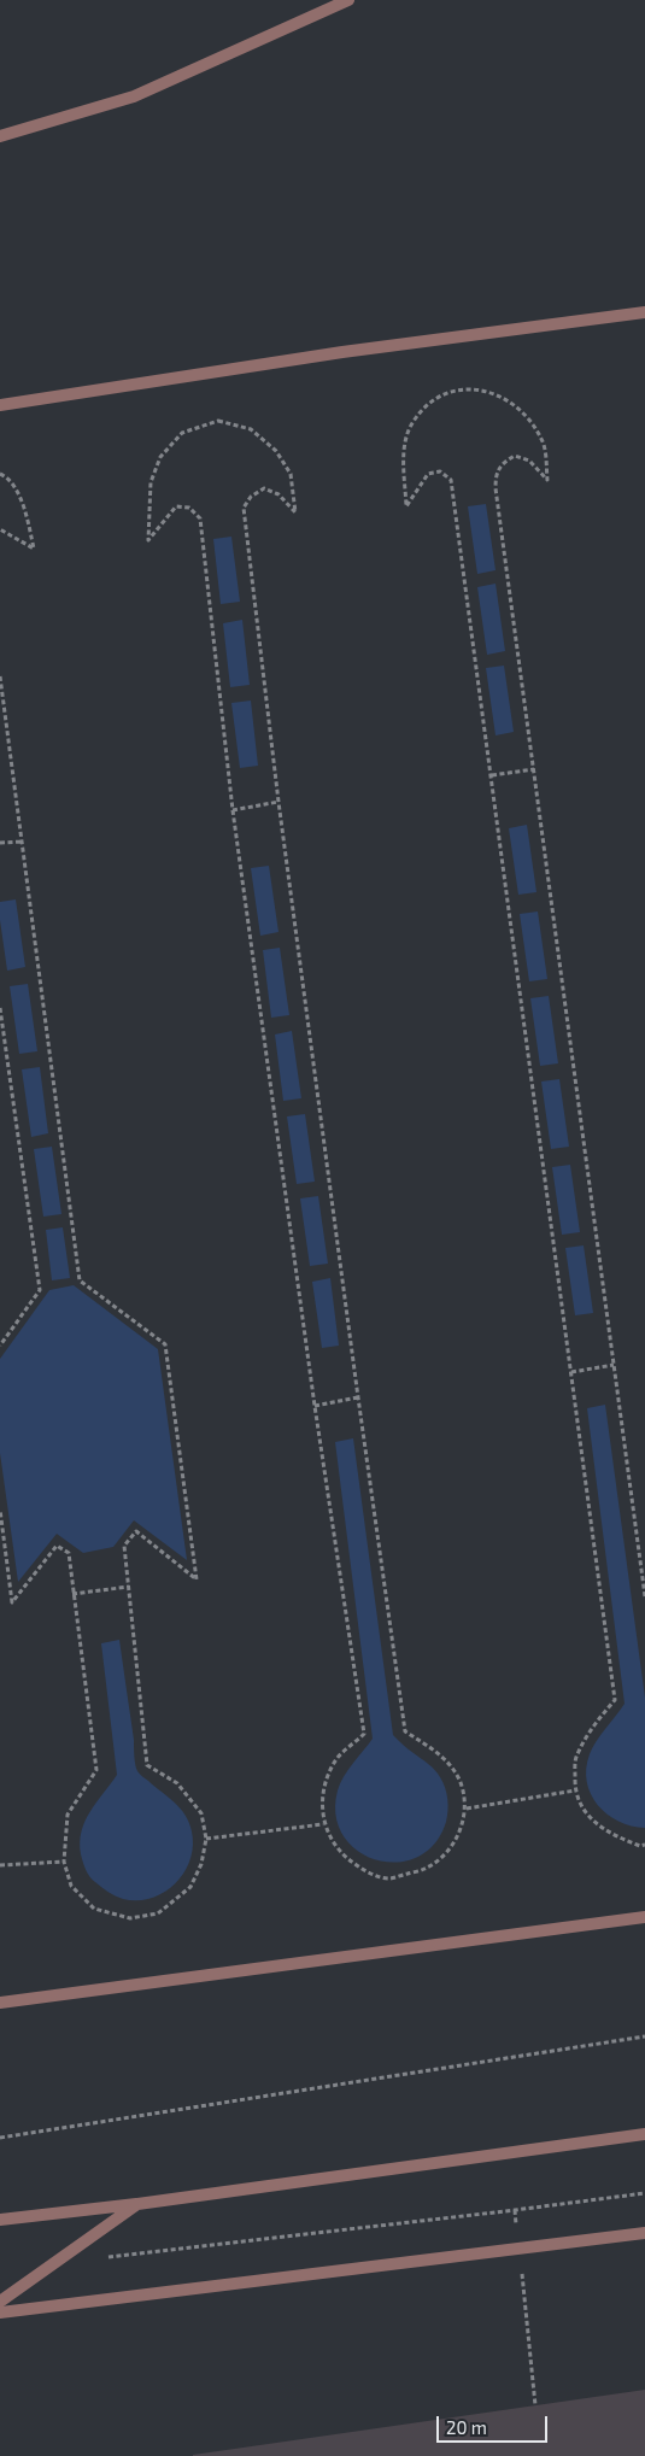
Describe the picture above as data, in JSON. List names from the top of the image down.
{
  "scale_bar": "20 m"
}
